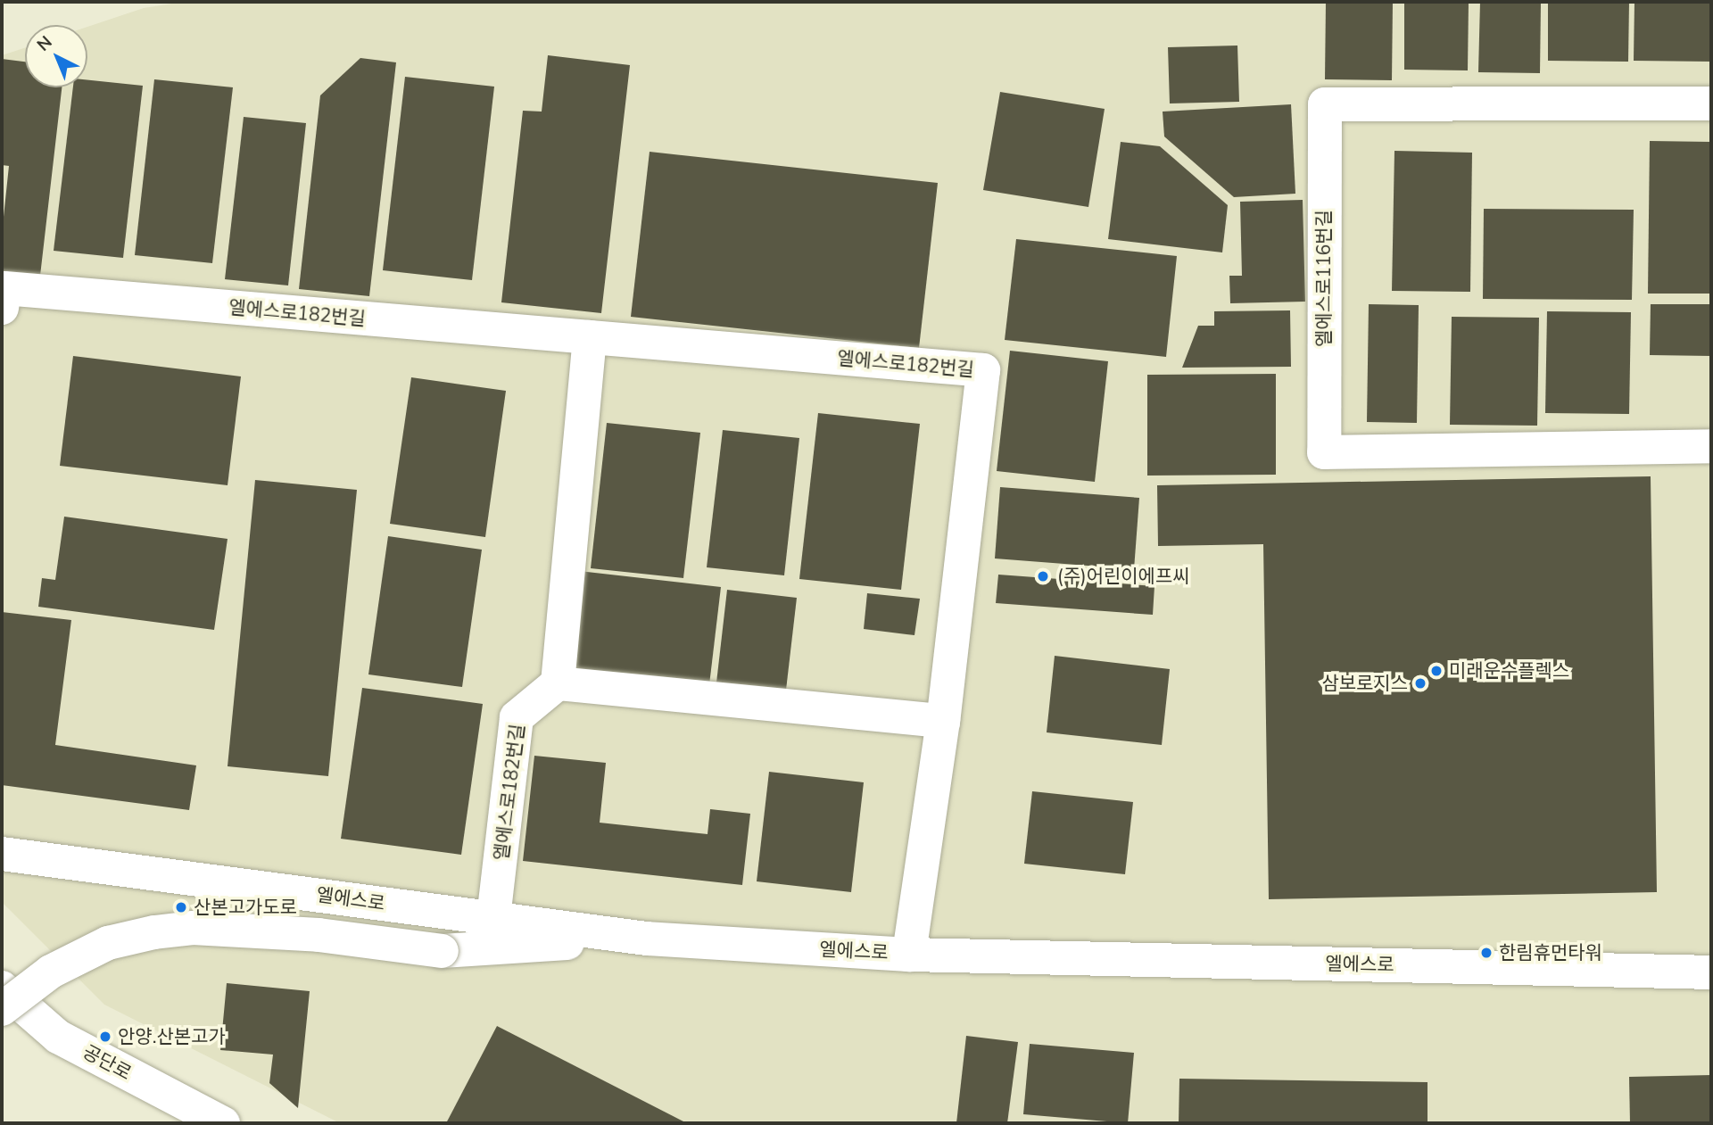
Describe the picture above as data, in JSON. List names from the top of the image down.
{
  "streets": {
    "street": [
      "엘에스로116번길",
      "엘에스로182번길",
      "엘에스로",
      "공단로"
    ]
  },
  "crossings": [
    ["엘에스로182번길", "엘에스로"]
  ],
  "places": [
    "(주)어린이에프씨",
    "미래운수플렉스",
    "삼보로지스",
    "산본고가도로",
    "한림휴먼타워",
    "안양.산본고가"
  ],
  "north": "top left"
}
